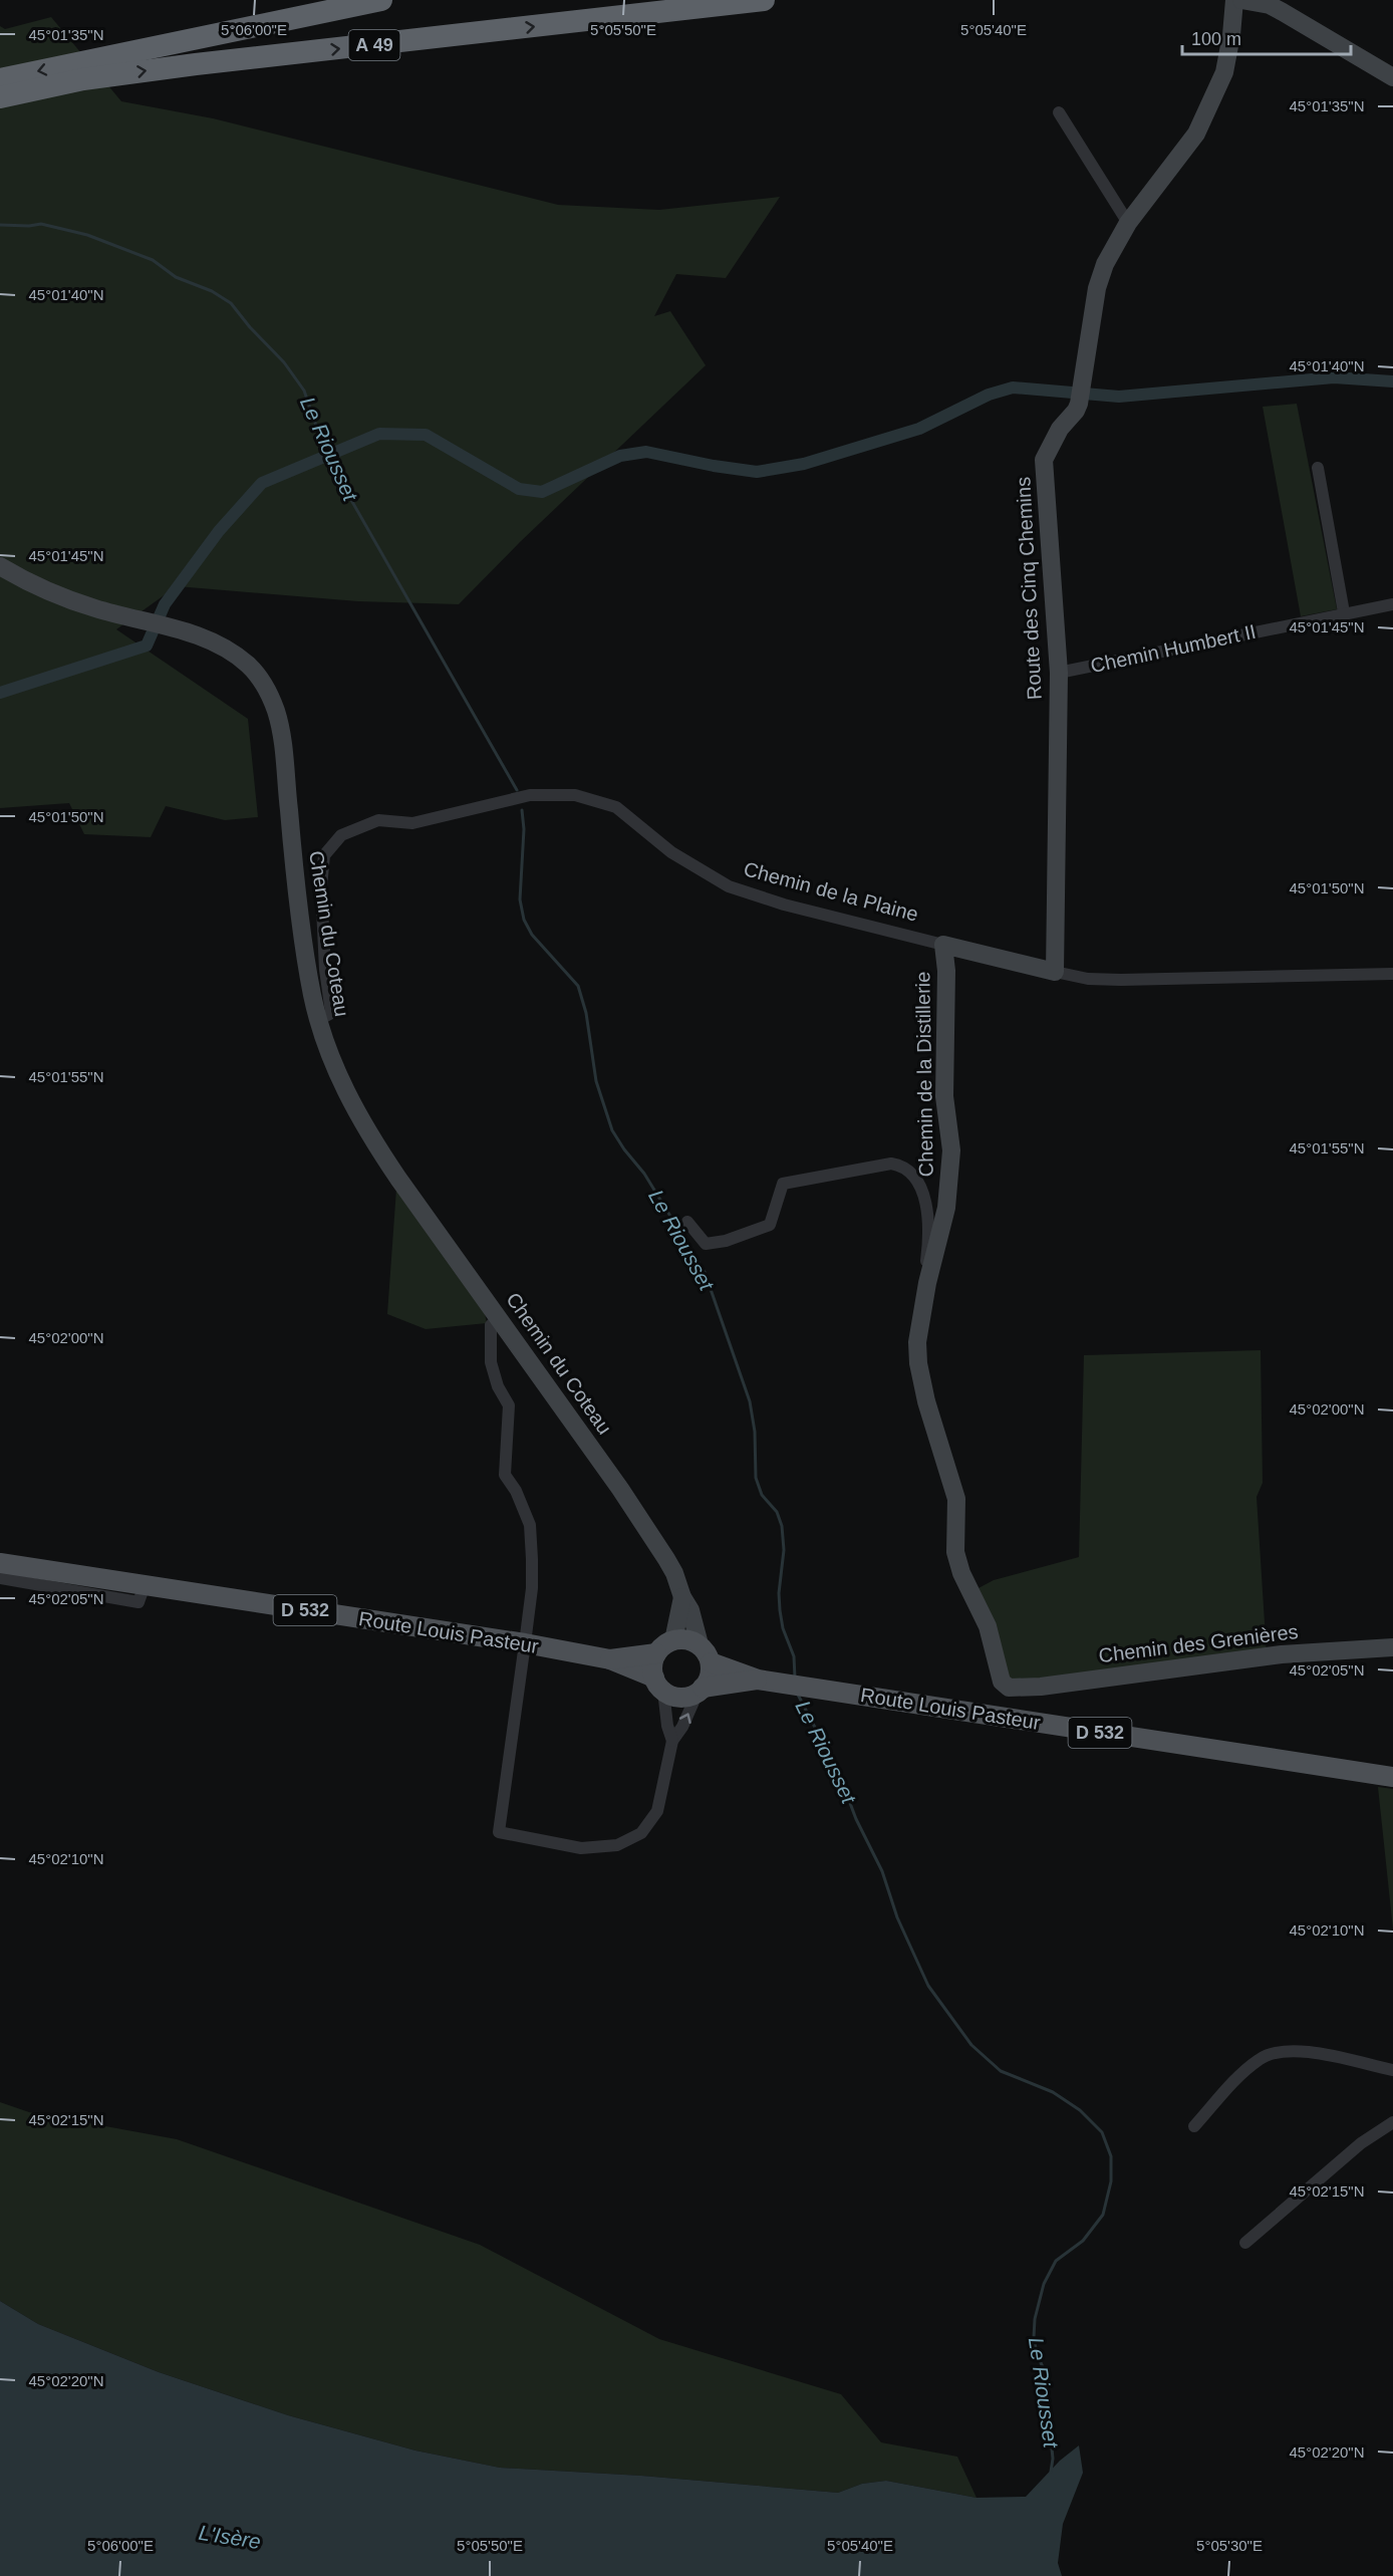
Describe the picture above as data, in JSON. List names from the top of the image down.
{
  "streets": {
    "highway": ["A 49"],
    "main road": ["D 532", "Route Louis Pasteur"],
    "street": [
      "Route des Cinq Chemins",
      "Chemin Humbert II",
      "Chemin de la Plaine",
      "Chemin du Coteau",
      "Chemin de la Distillerie",
      "Chemin des Grenières"
    ]
  },
  "crossings": [
    ["Route des Cinq Chemins", "Chemin Humbert II"],
    ["Route des Cinq Chemins", "Chemin de la Plaine"],
    ["Chemin de la Plaine", "Chemin du Coteau"],
    ["Chemin de la Plaine", "Chemin de la Distillerie"],
    ["Chemin du Coteau", "Route Louis Pasteur"],
    ["Chemin de la Distillerie", "Chemin des Grenières"]
  ],
  "water": ["Le Riousset", "L'Isère"],
  "scale_bar": "100 m",
  "coordinates": [
    "5°06'00\"E",
    "5°05'50\"E",
    "5°05'40\"E",
    "45°01'35\"N",
    "45°01'40\"N",
    "45°01'45\"N",
    "45°01'50\"N",
    "45°01'55\"N",
    "45°02'00\"N",
    "45°02'05\"N",
    "45°02'10\"N",
    "45°02'15\"N",
    "45°02'20\"N",
    "5°05'30\"E"
  ]
}
